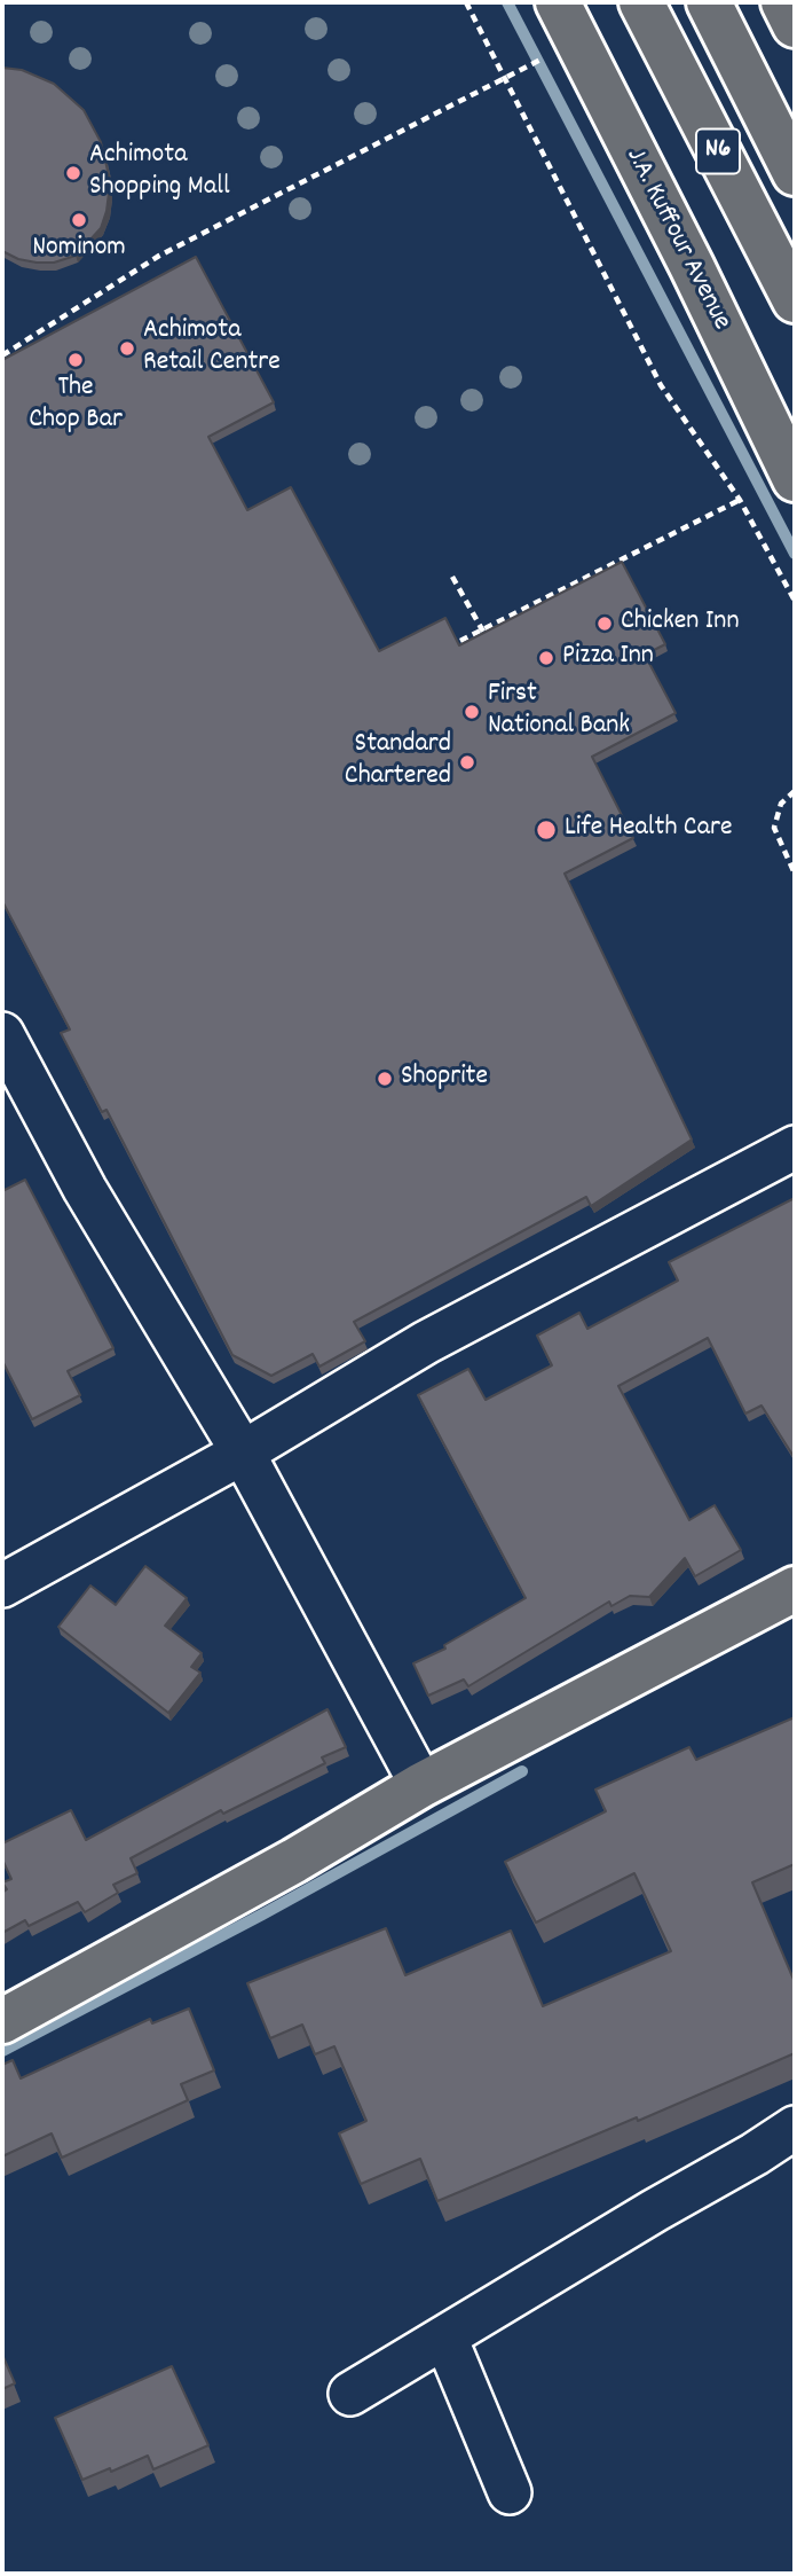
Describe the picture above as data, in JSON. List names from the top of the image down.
{
  "streets": {
    "main road": ["N6", "J.A. Kuffour Avenue"]
  },
  "places": [
    "Achimota Shopping Mall",
    "Nominom",
    "Achimota Retail Centre",
    "The Chop Bar",
    "Chicken Inn",
    "Pizza Inn",
    "First National Bank",
    "Standard Chartered",
    "Life Health Care",
    "Shoprite"
  ]
}
